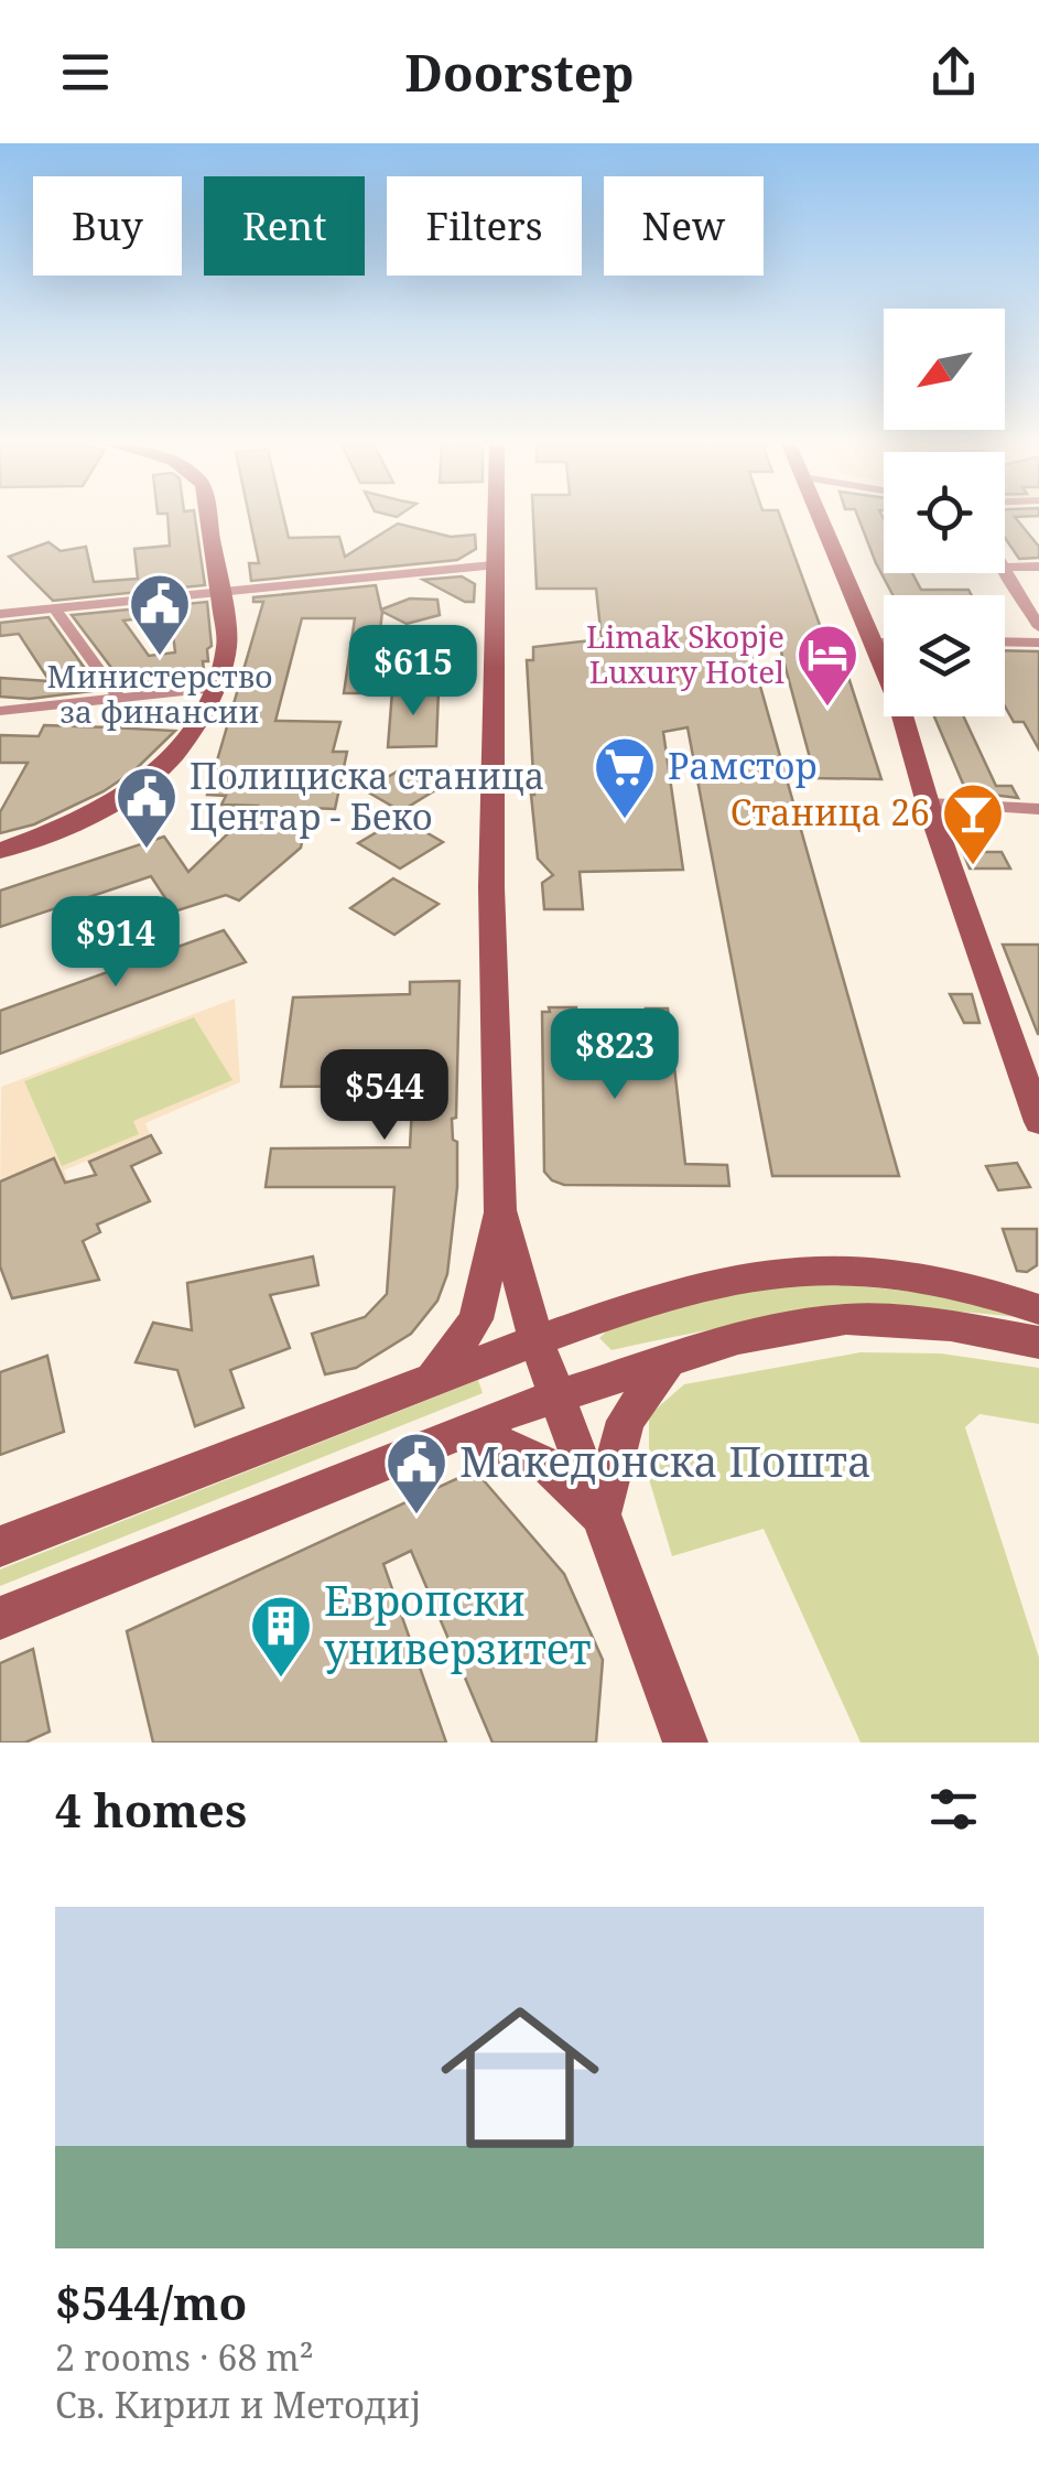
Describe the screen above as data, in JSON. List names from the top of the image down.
{
  "places": {
    "public building": ["Министерство за финансии", "Полициска станица Центар - Беко", "Македонска Пошта"],
    "hotel": ["Limak Skopje Luxury Hotel"],
    "supermarket": ["Рамстор"],
    "bar": ["Станица 26"],
    "building": ["Европски универзитет"]
  },
  "north": "bottom left",
  "page": {
    "header": "Doorstep",
    "chip": [
      "Buy",
      "Rent",
      "Filters",
      "New"
    ],
    "price": [
      "$615",
      "$914",
      "$823",
      "$544"
    ],
    "heading": "4 homes",
    "list": [
      {
        "name": "$544/mo",
        "note": "2 rooms · 68 m² · Св. Кирил и Методиј"
      }
    ]
  }
}
